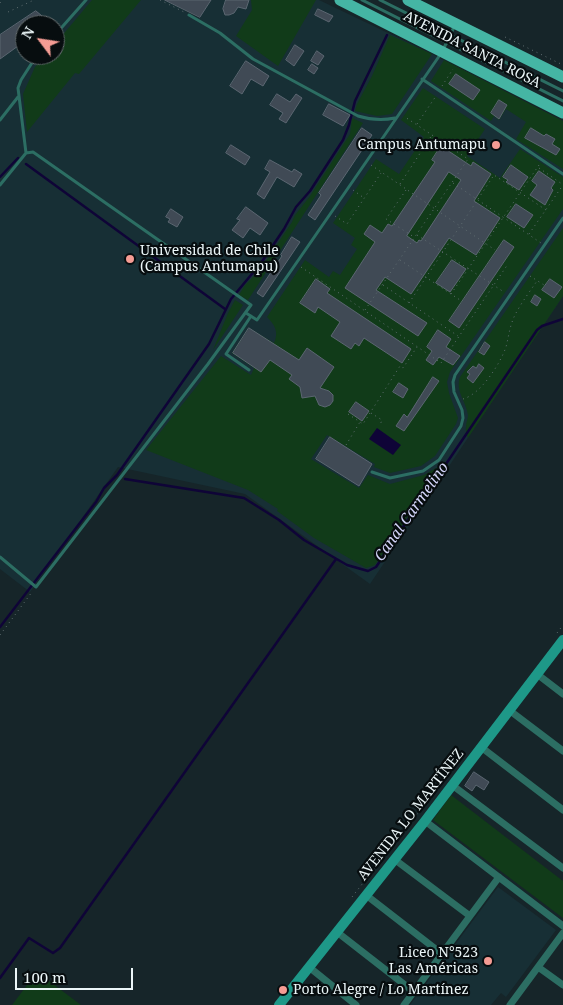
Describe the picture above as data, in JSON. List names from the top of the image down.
{
  "streets": {
    "main road": ["AVENIDA SANTA ROSA", "AVENIDA LO MARTÍNEZ"]
  },
  "water": ["Canal Carmelino"],
  "places": [
    "Campus Antumapu",
    "Universidad de Chile (Campus Antumapu)",
    "Liceo N°523 Las Américas",
    "Porto Alegre / Lo Martínez"
  ],
  "scale_bar": "100 m",
  "north": "top left"
}
